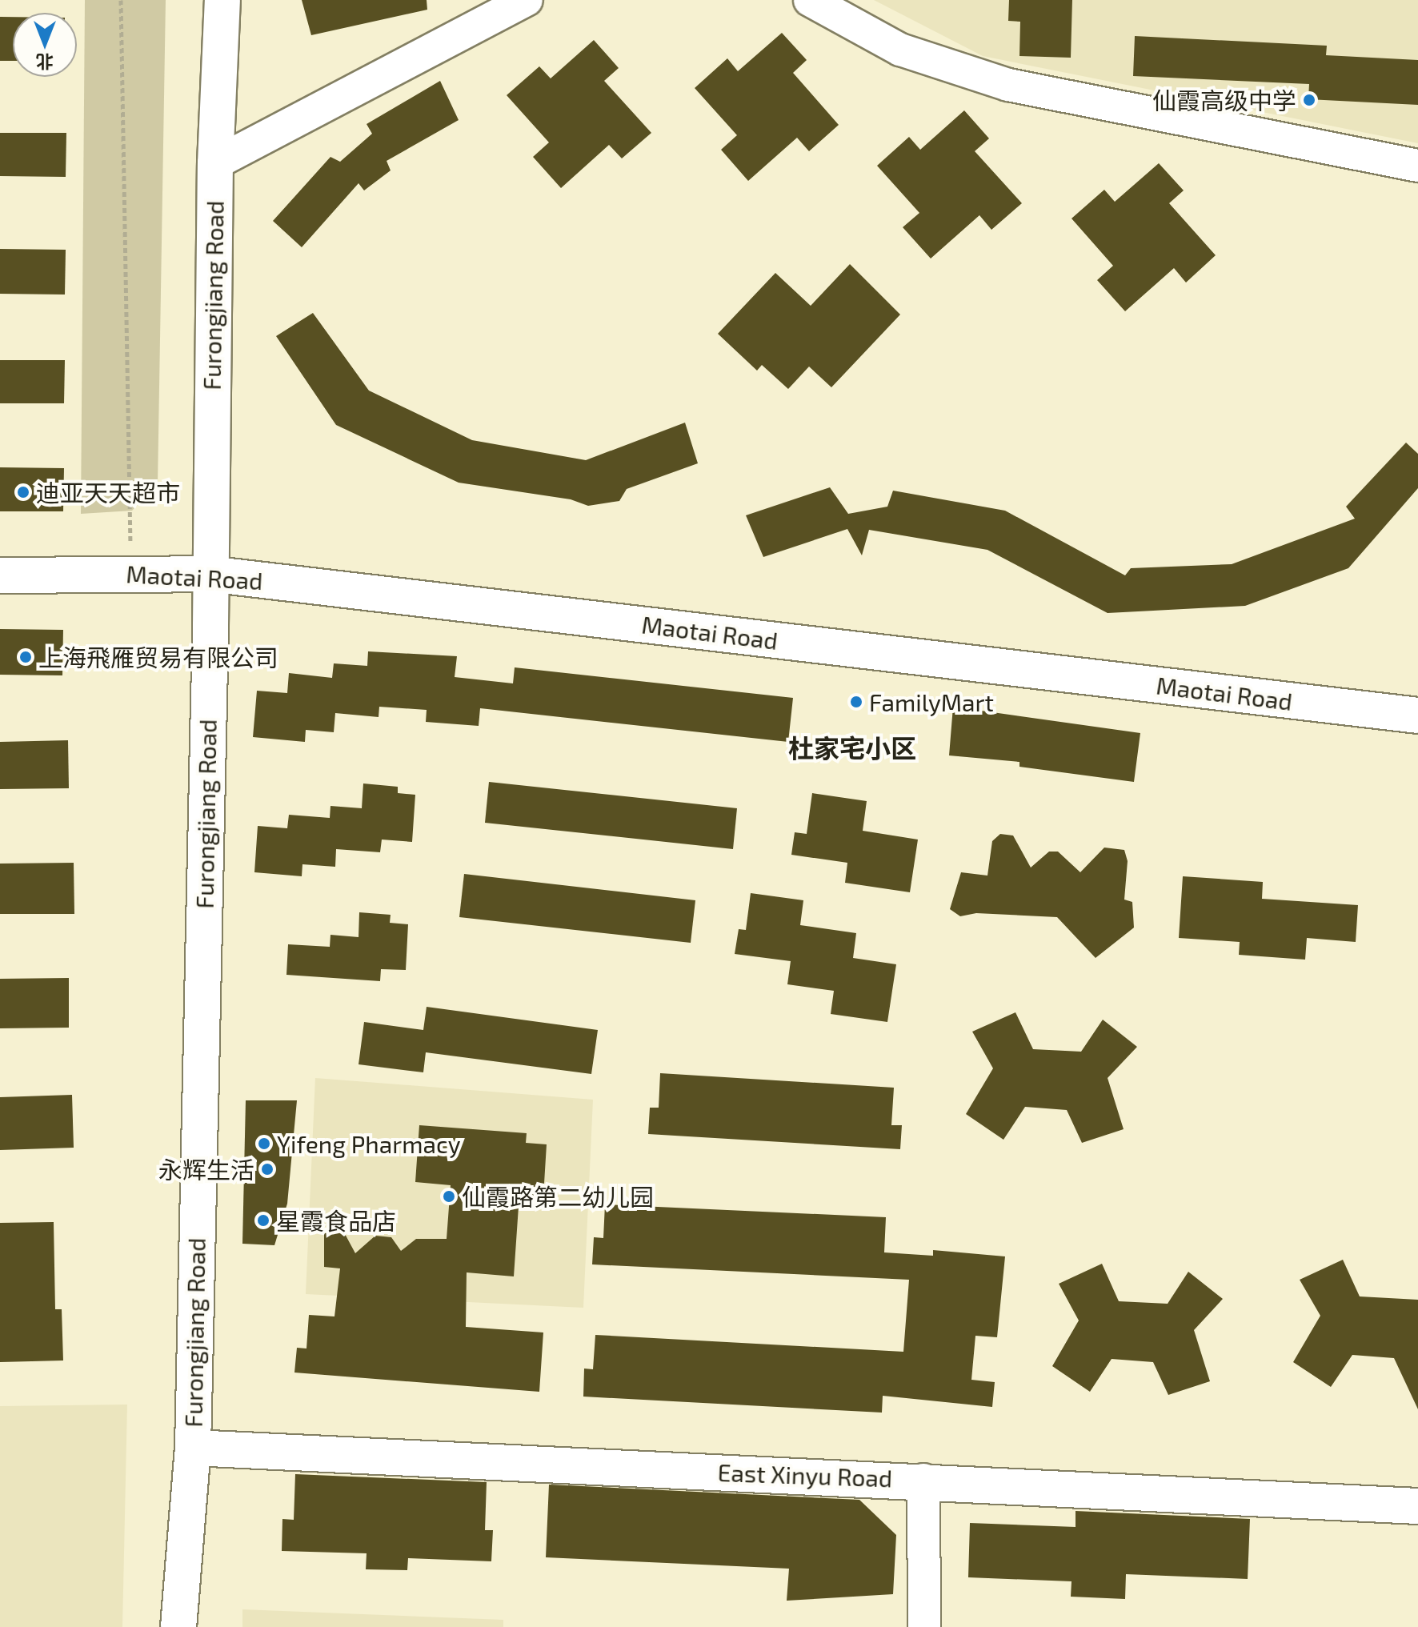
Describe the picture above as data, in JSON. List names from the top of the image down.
{
  "streets": {
    "street": ["Furongjiang Road", "Maotai Road", "East Xinyu Road"]
  },
  "crossings": [
    ["Furongjiang Road", "Maotai Road"],
    ["Furongjiang Road", "East Xinyu Road"]
  ],
  "districts": ["杜家宅小区"],
  "places": [
    "仙霞高级中学",
    "迪亚天天超市",
    "上海飛雁贸易有限公司",
    "FamilyMart",
    "Yifeng Pharmacy",
    "永辉生活",
    "仙霞路第二幼儿园",
    "星霞食品店"
  ],
  "north": "bottom"
}
